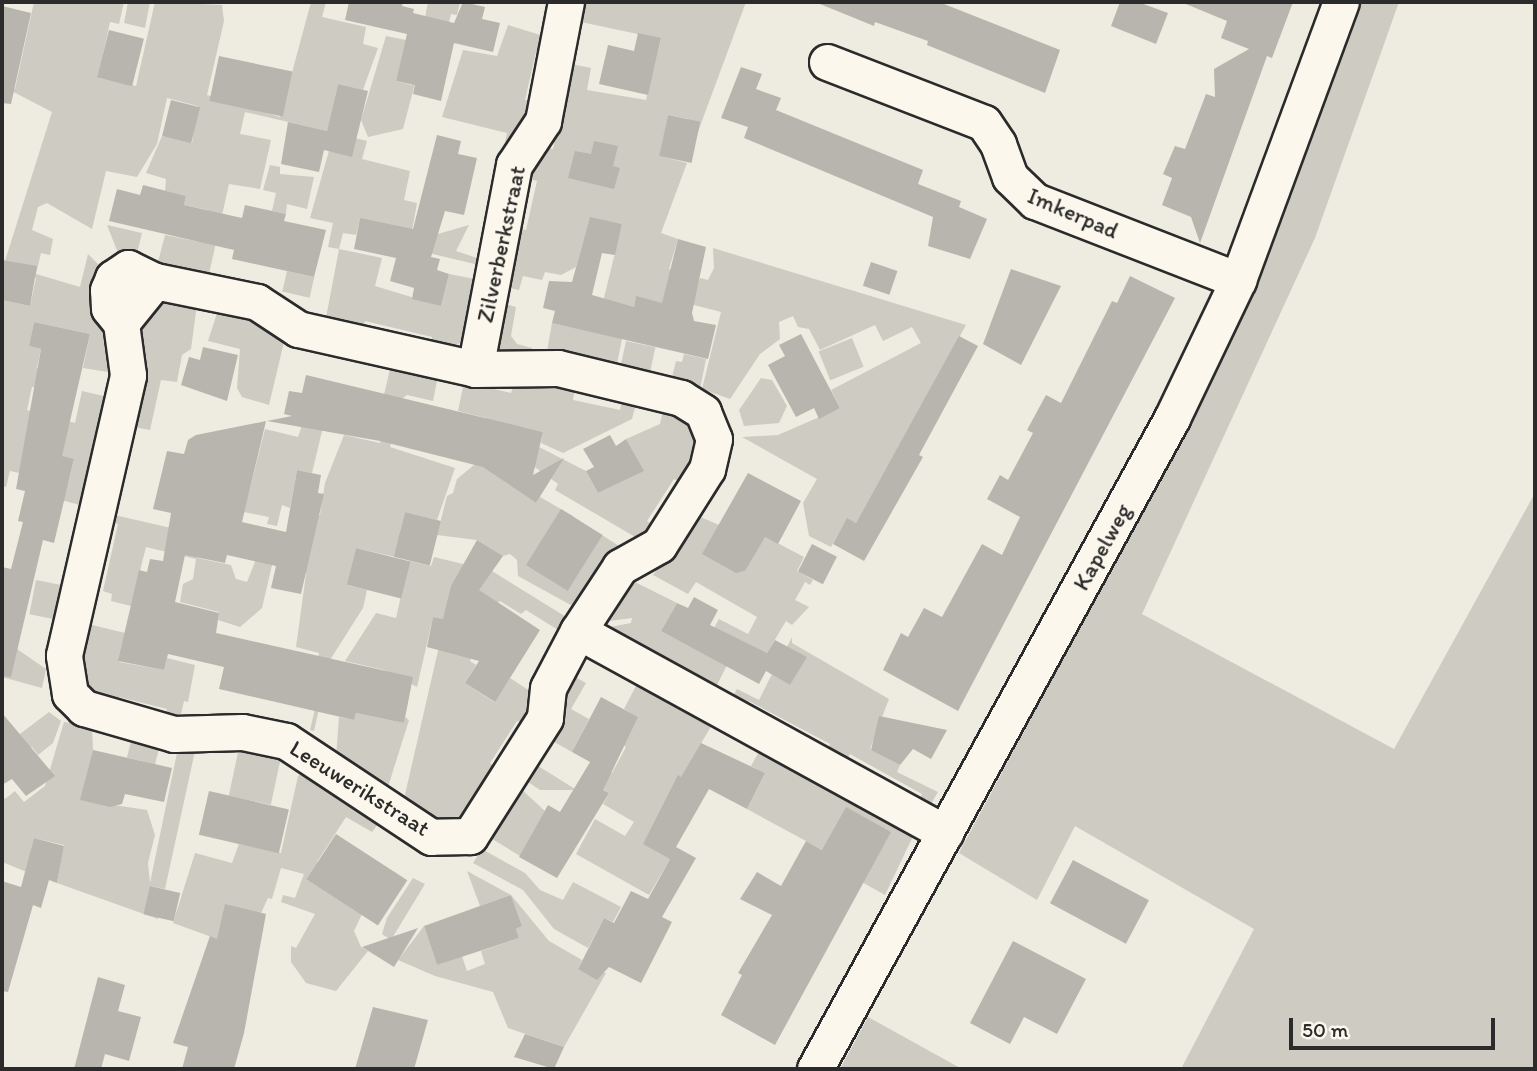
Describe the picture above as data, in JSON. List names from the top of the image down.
{
  "streets": {
    "street": [
      "Imkerpad",
      "Zilverberkstraat",
      "Kapelweg",
      "Leeuwerikstraat"
    ]
  },
  "crossings": [
    ["Imkerpad", "Kapelweg"],
    ["Zilverberkstraat", "Leeuwerikstraat"]
  ],
  "scale_bar": "50 m"
}
